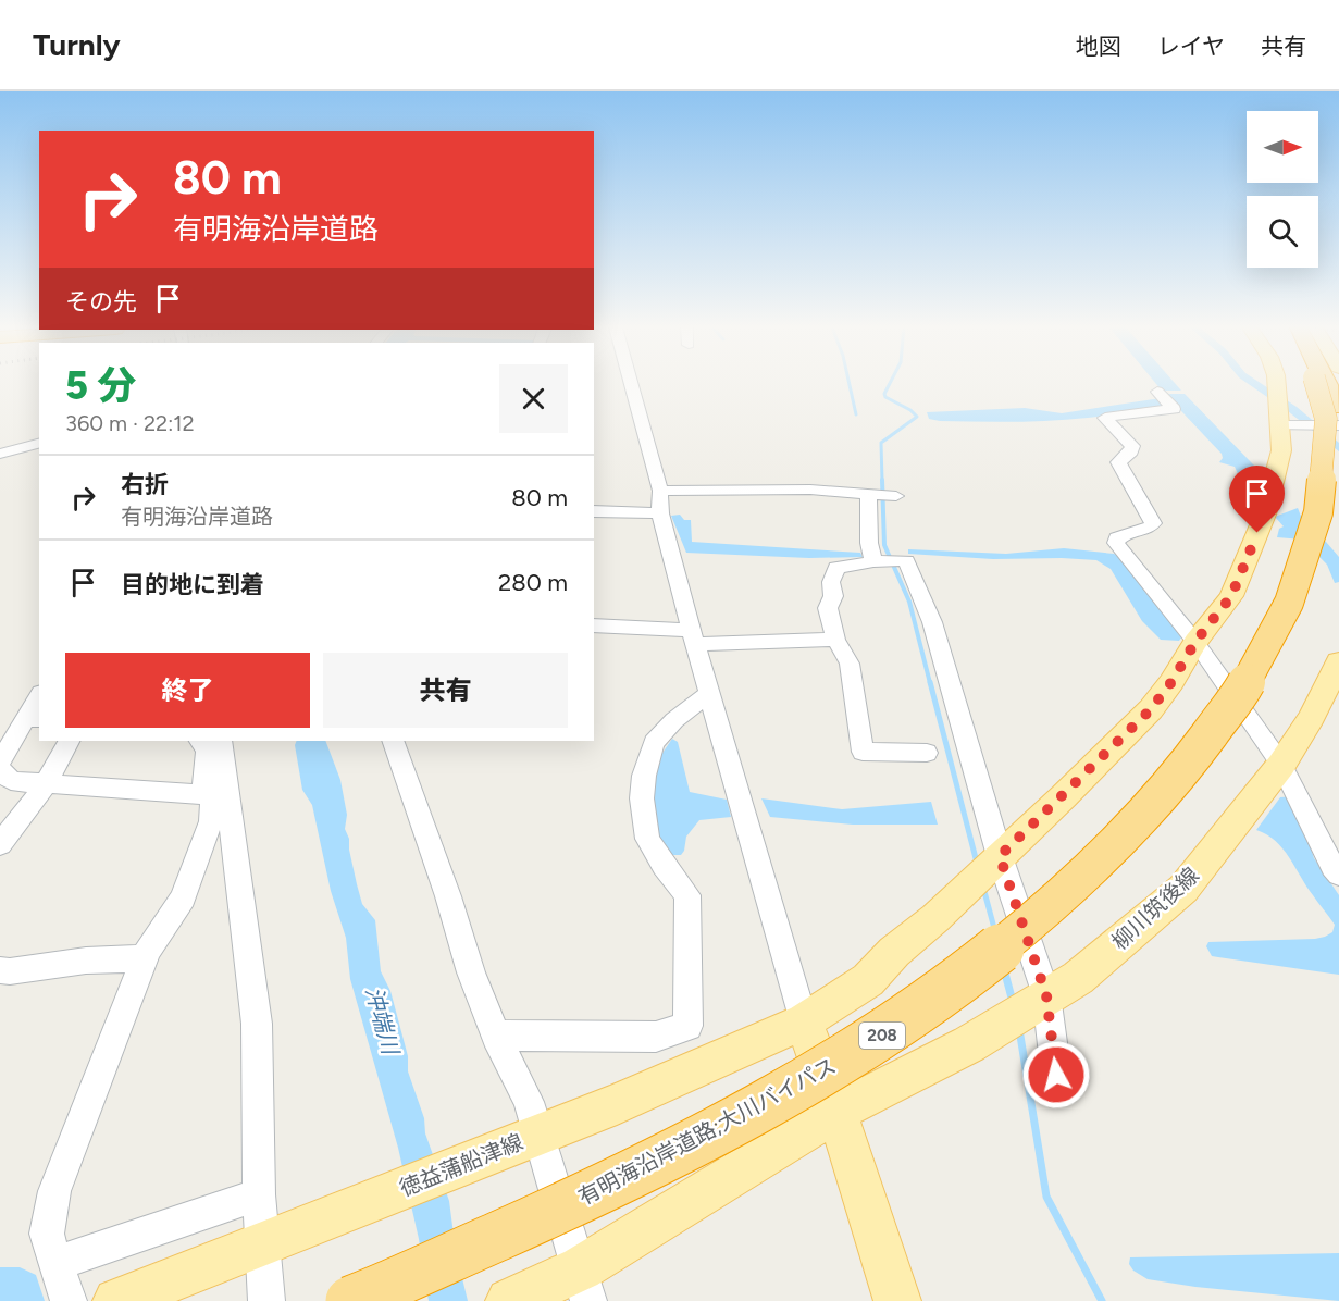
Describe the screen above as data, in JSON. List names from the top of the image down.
{
  "streets": {
    "highway": ["208", "有明海沿岸道路;大川バイパス"],
    "main road": ["柳川筑後線", "徳益蒲船津線"]
  },
  "water": ["沖端川"],
  "north": "right",
  "page": {
    "header": "Turnly",
    "nav": ["地図", "レイヤ", "共有"],
    "turn": ["80 m", "有明海沿岸道路"],
    "then": "その先",
    "heading": ["5 分", "360 m · 22:12"],
    "list": [
      {
        "name": "右折",
        "note": "有明海沿岸道路",
        "value": "80 m"
      },
      {
        "name": "目的地に到着",
        "value": "280 m"
      }
    ],
    "buttons": ["終了", "共有"]
  }
}
